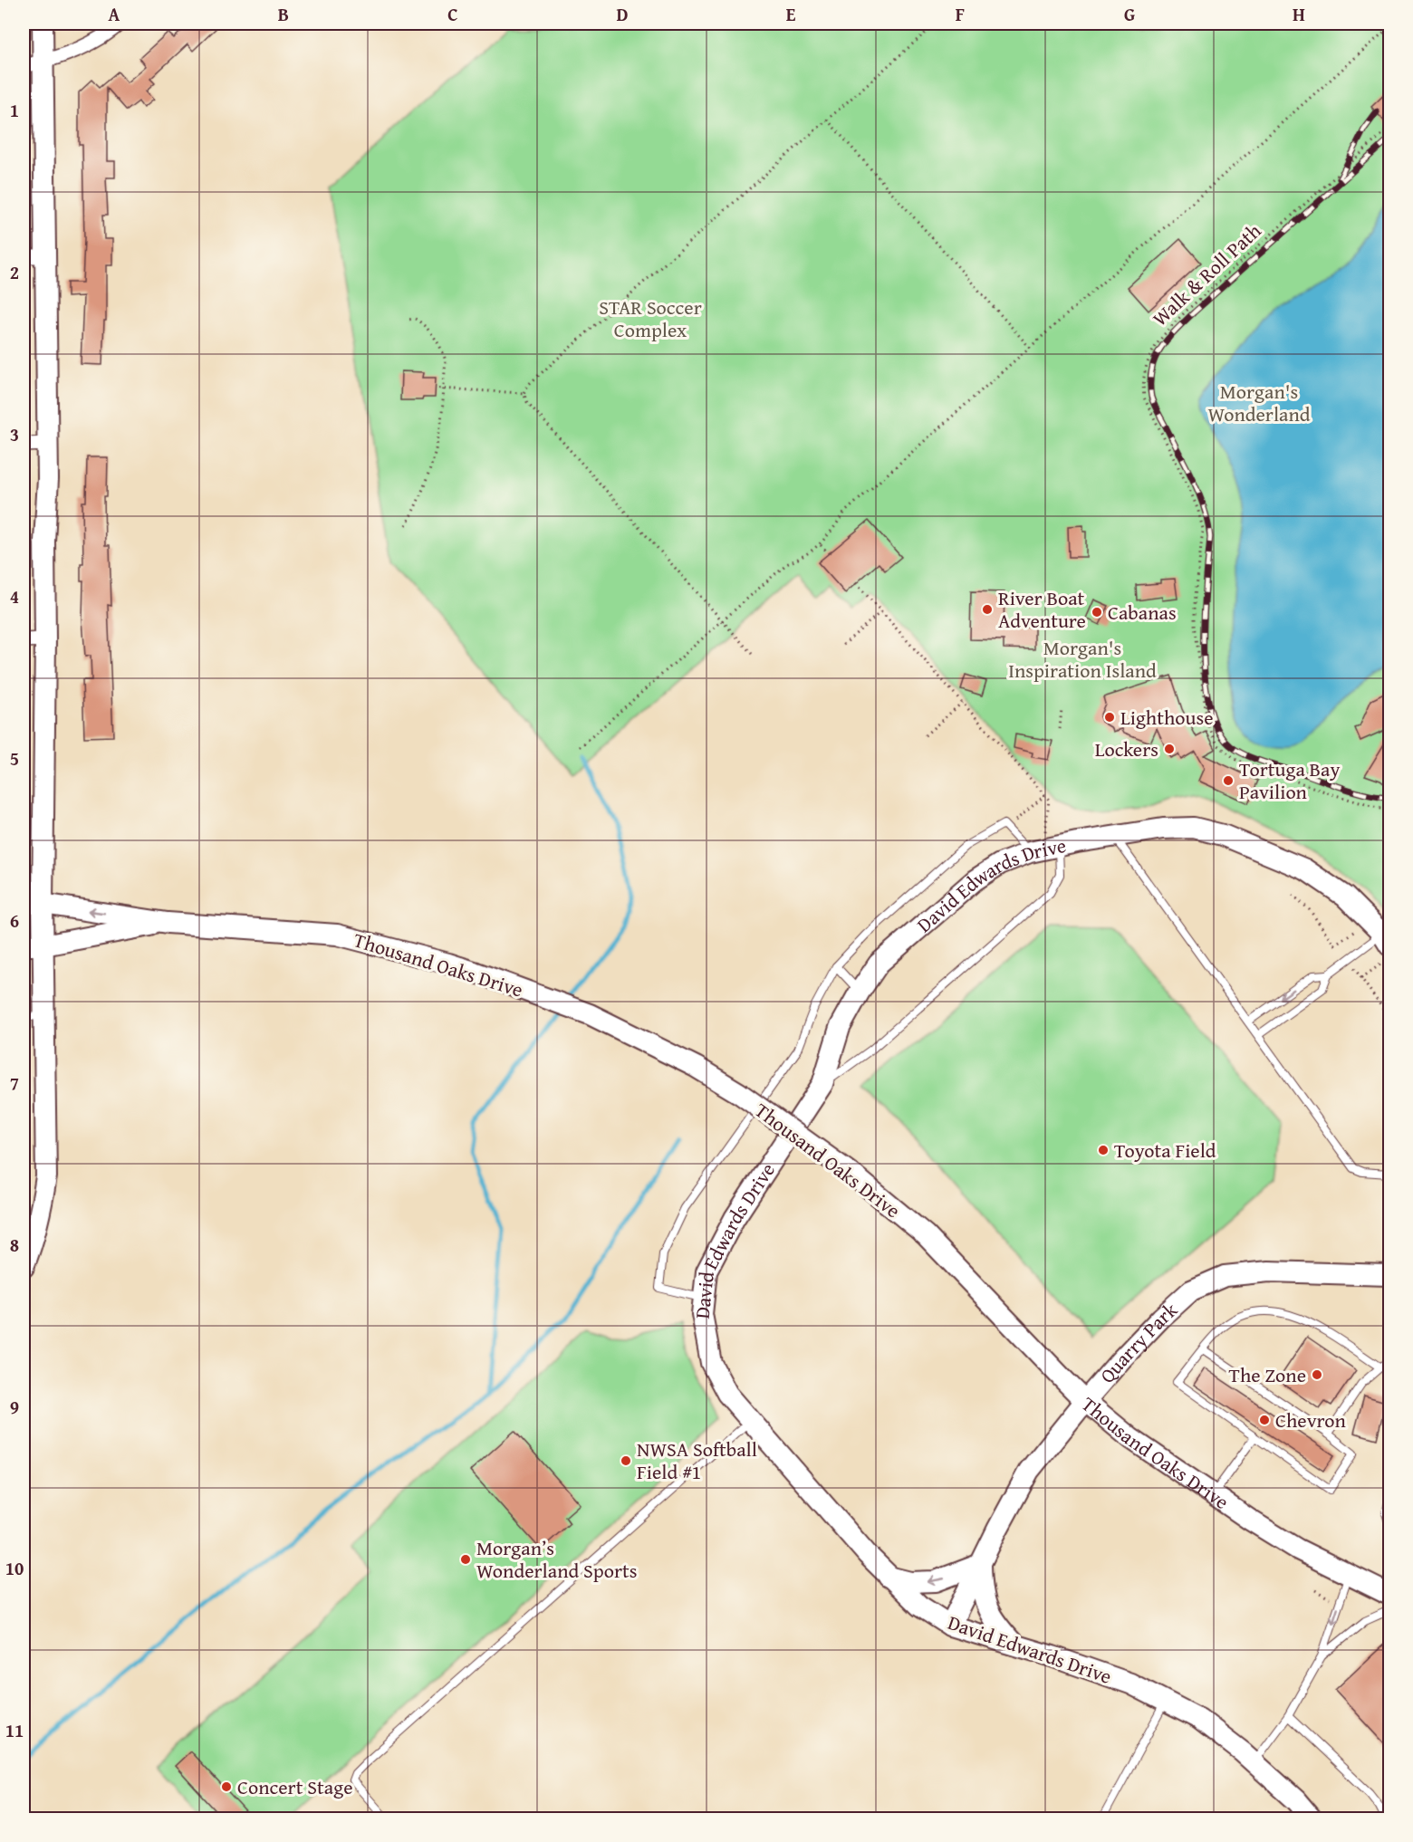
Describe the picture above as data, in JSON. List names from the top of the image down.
{
  "streets": {
    "street": ["David Edwards Drive", "Thousand Oaks Drive", "Quarry Park"],
    "path": ["Walk & Roll Path"]
  },
  "crossings": [
    ["David Edwards Drive", "Quarry Park"],
    ["Thousand Oaks Drive", "Quarry Park"]
  ],
  "parks": ["STAR Soccer Complex", "Morgan's Wonderland", "Morgan's Inspiration Island"],
  "places": [
    "River Boat Adventure",
    "Cabanas",
    "Lighthouse",
    "Lockers",
    "Tortuga Bay Pavilion",
    "Toyota Field",
    "The Zone",
    "Chevron",
    "NWSA Softball Field #1",
    "Morgan’s Wonderland Sports",
    "Concert Stage"
  ],
  "grid": {
    "columns": [
      "A",
      "B",
      "C",
      "D",
      "E",
      "F",
      "G",
      "H"
    ],
    "rows": [
      "1",
      "2",
      "3",
      "4",
      "5",
      "6",
      "7",
      "8",
      "9",
      "10",
      "11"
    ]
  }
}
